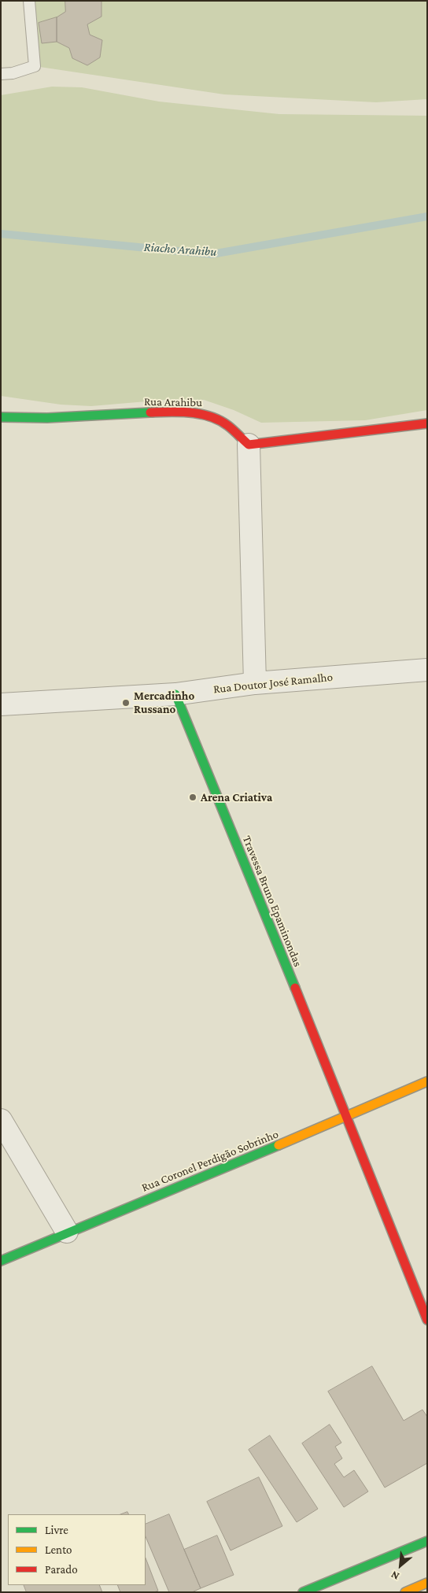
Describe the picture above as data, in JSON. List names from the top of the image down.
{
  "streets": {
    "street": [
      "Rua Arahibu",
      "Rua Doutor José Ramalho",
      "Travessa Bruno Epaminondas",
      "Rua Coronel Perdigão Sobrinho"
    ]
  },
  "crossings": [
    ["Rua Doutor José Ramalho", "Travessa Bruno Epaminondas"],
    ["Travessa Bruno Epaminondas", "Rua Coronel Perdigão Sobrinho"]
  ],
  "water": ["Riacho Arahibu"],
  "places": ["Mercadinho Russano", "Arena Criativa"],
  "legend": ["Livre", "Lento", "Parado"],
  "north": "bottom left"
}
